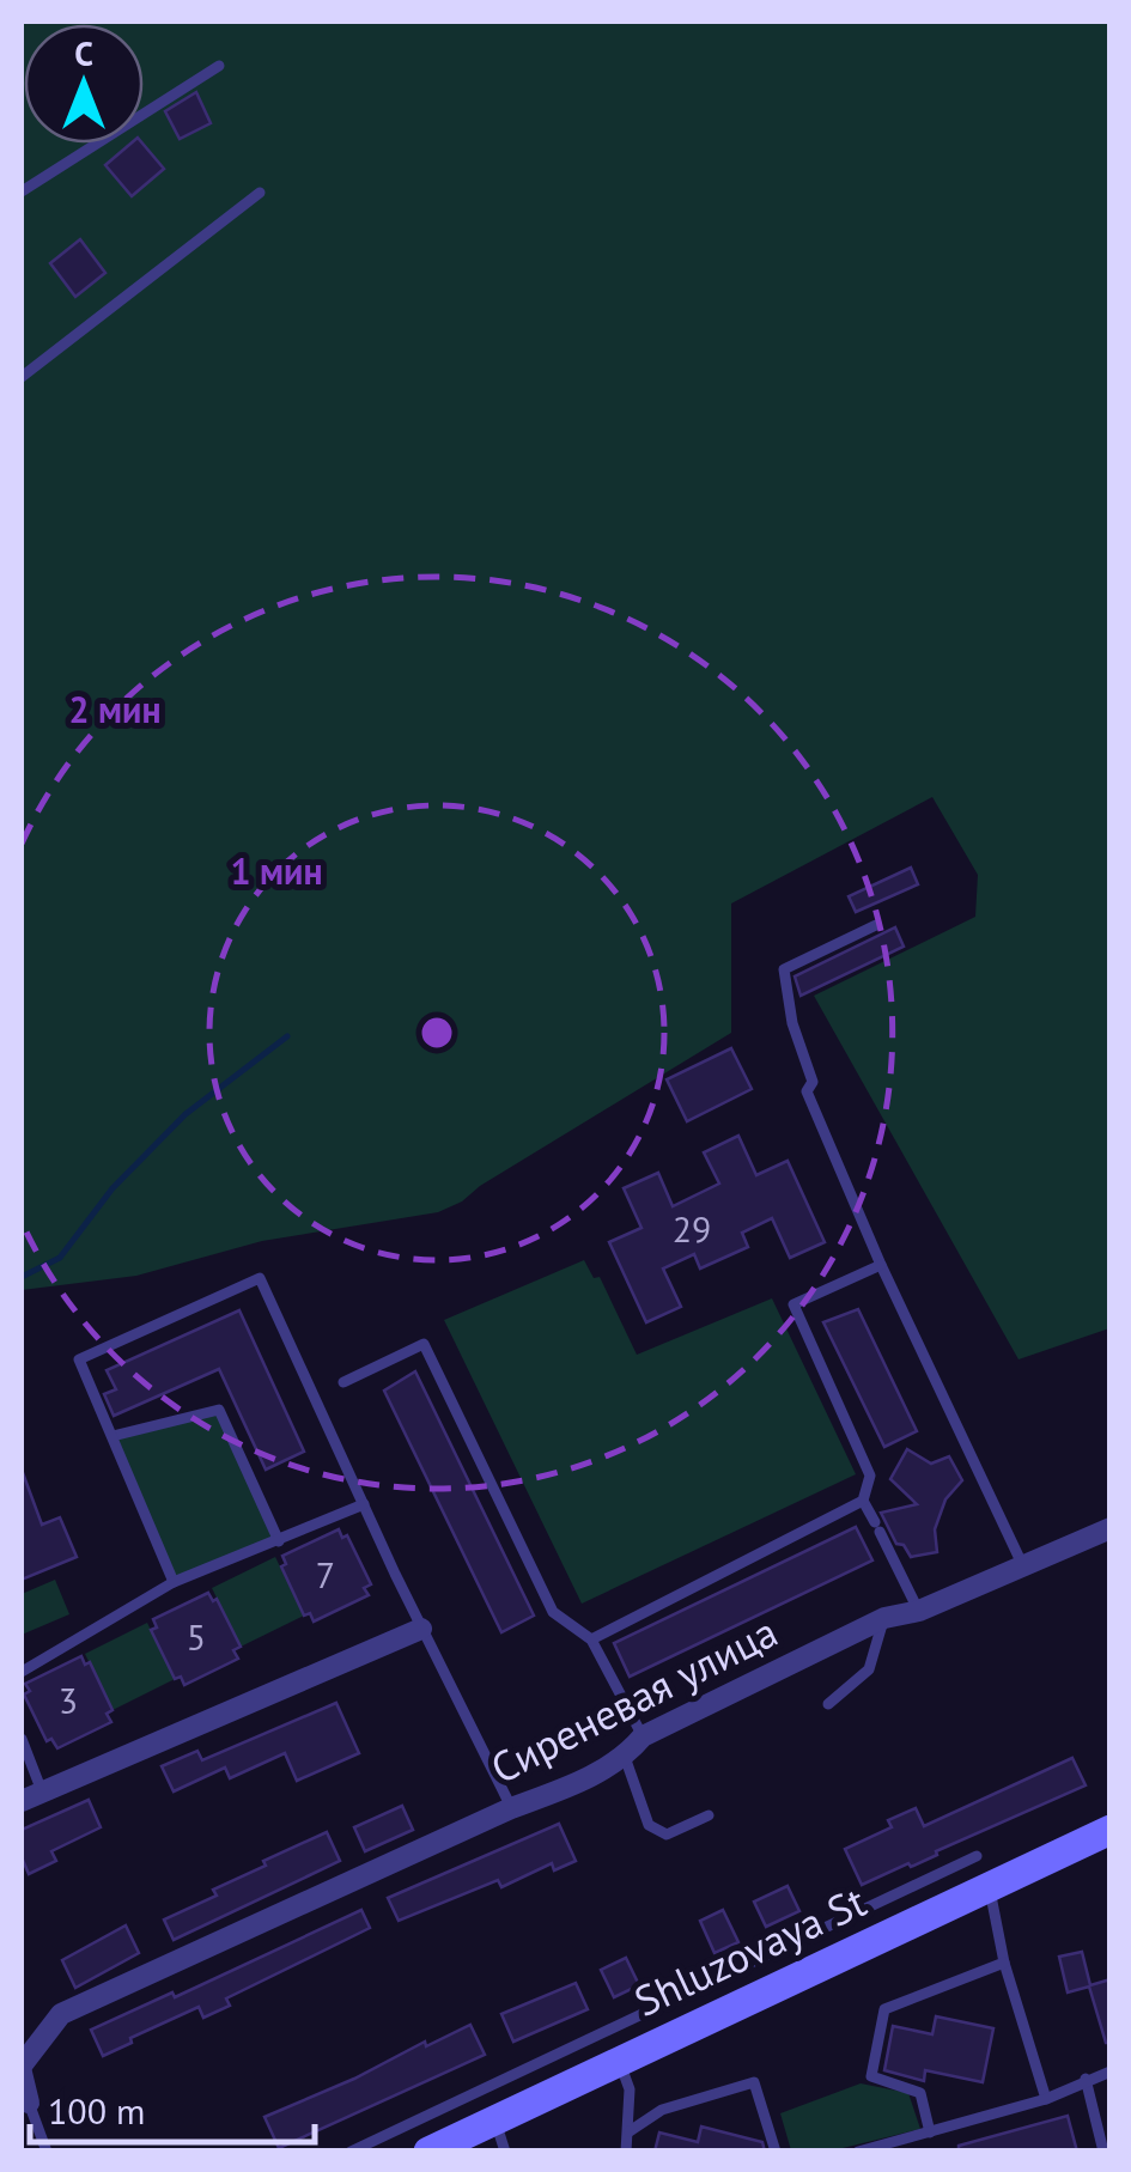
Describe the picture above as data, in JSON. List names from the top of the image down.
{
  "streets": {
    "main road": ["Shluzovaya St"],
    "street": ["Сиреневая улица"]
  },
  "house_numbers": [
    "29",
    "7",
    "5",
    "3"
  ],
  "scale_bar": "100 m",
  "north": "top",
  "rings": ["2 мин", "1 мин"]
}
